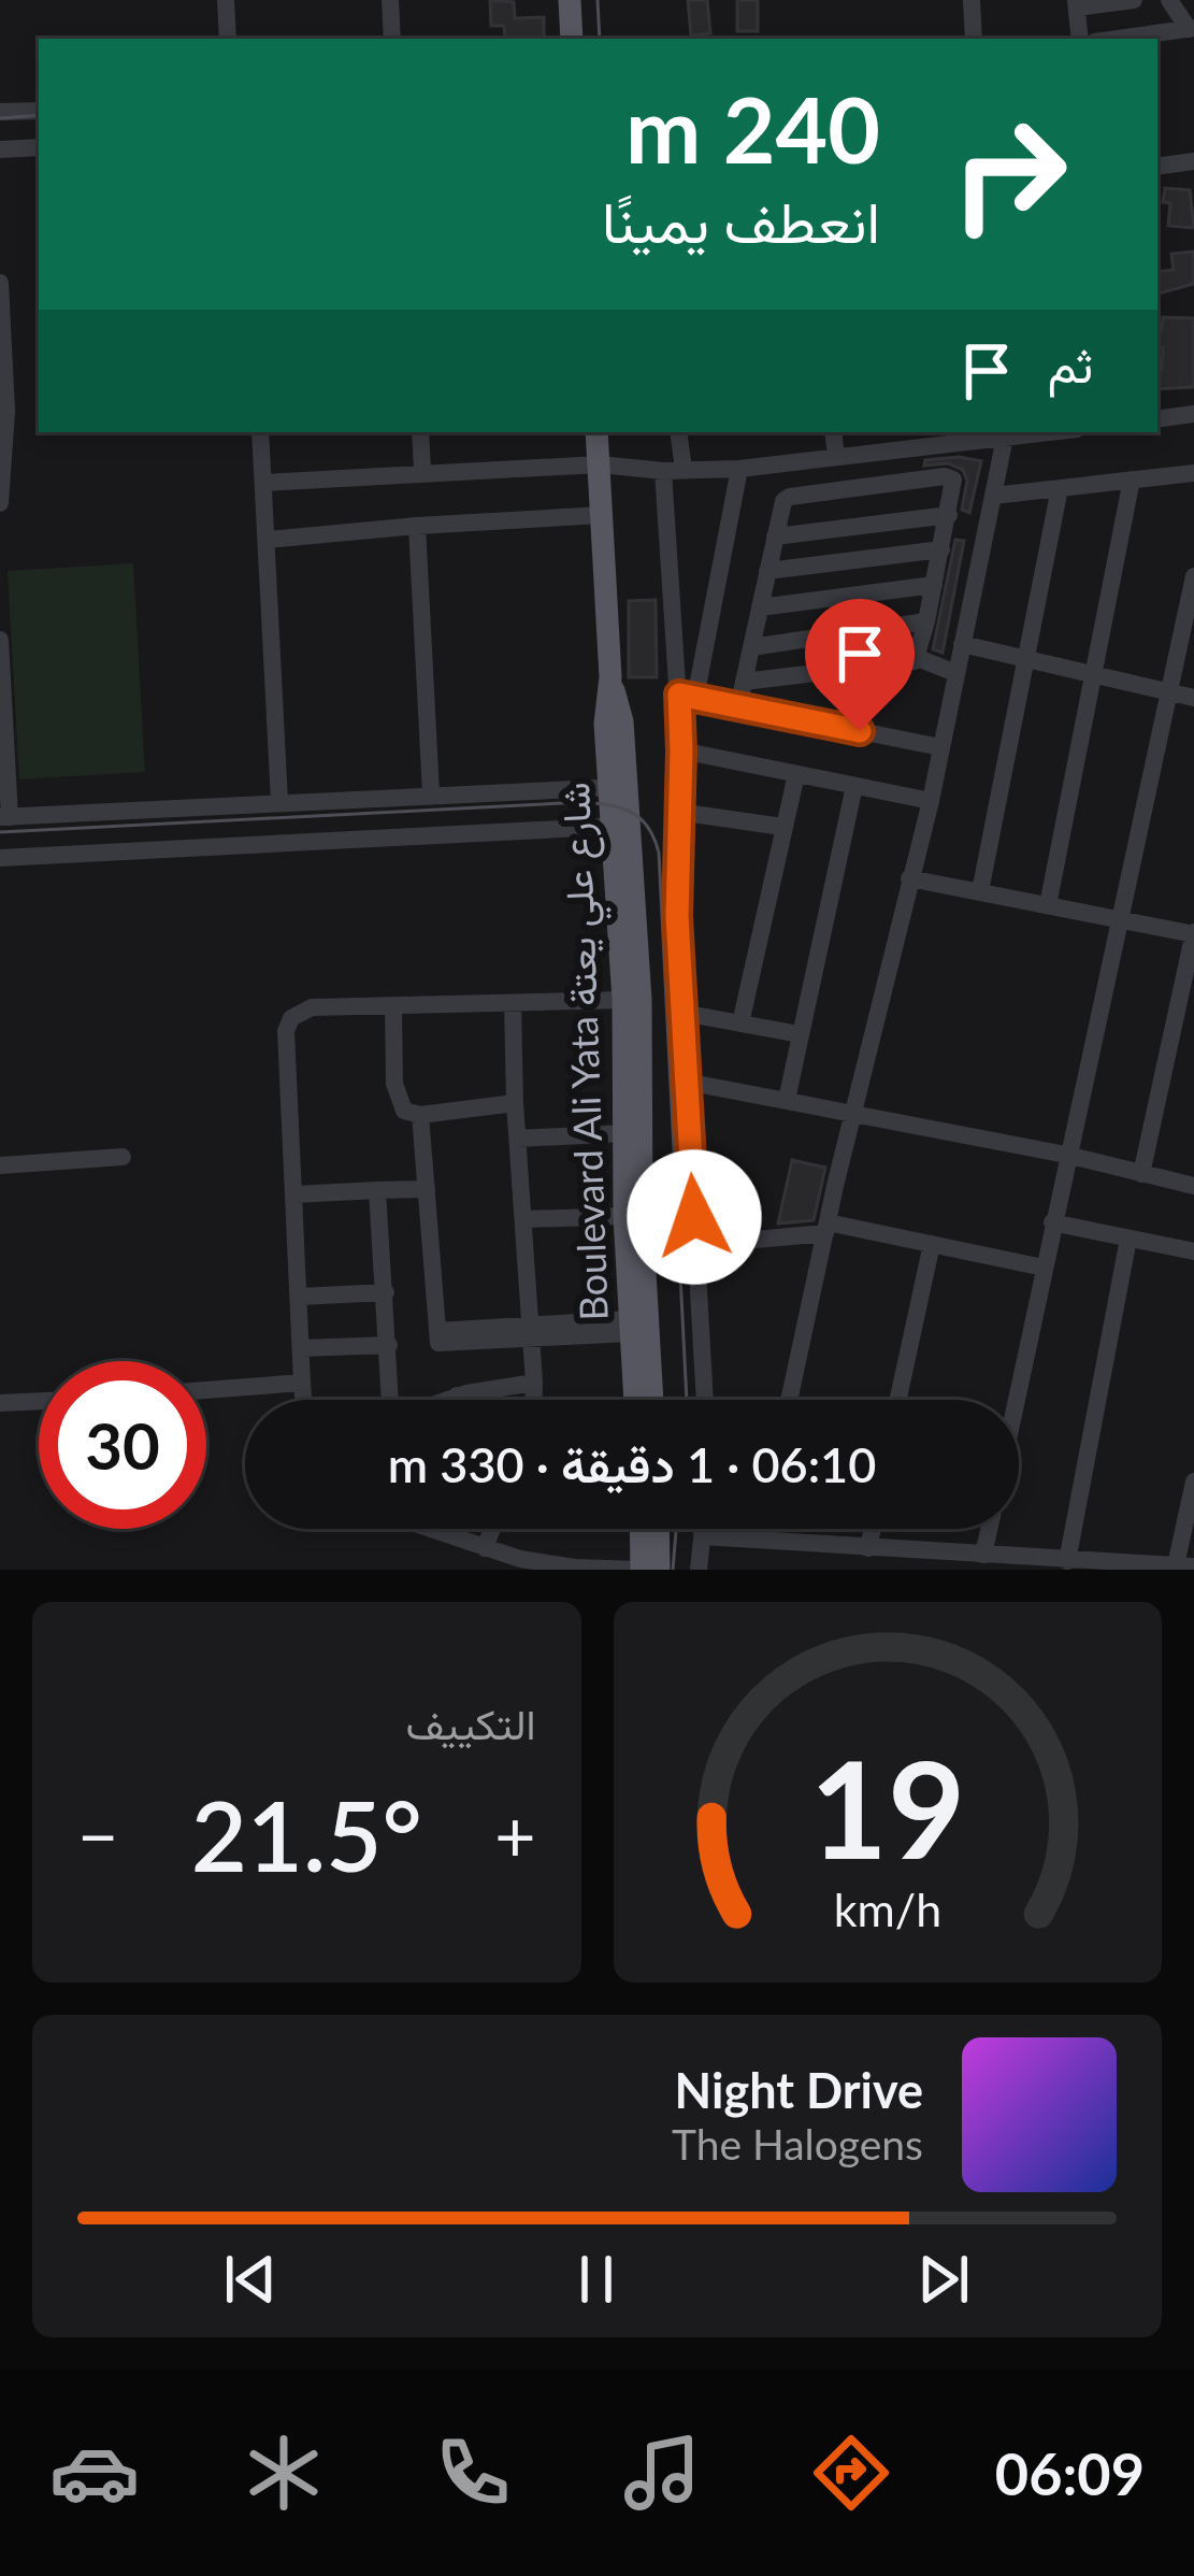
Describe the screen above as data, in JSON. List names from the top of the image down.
{
  "streets": {
    "main road": ["Boulevard Ali Yata شارع علي يعتة"]
  },
  "page": {
    "turn": ["240 m", "انعطف يمينًا"],
    "then": "ثم",
    "limit": "30",
    "trip": "06:10 · 1 دقيقة · 330 m",
    "tile": "التكييف",
    "heat": ["−", "21.5°", "+"],
    "song": ["Night Drive", "The Halogens"],
    "tabs": "06:09",
    "gauge": ["19", "km/h"]
  }
}
